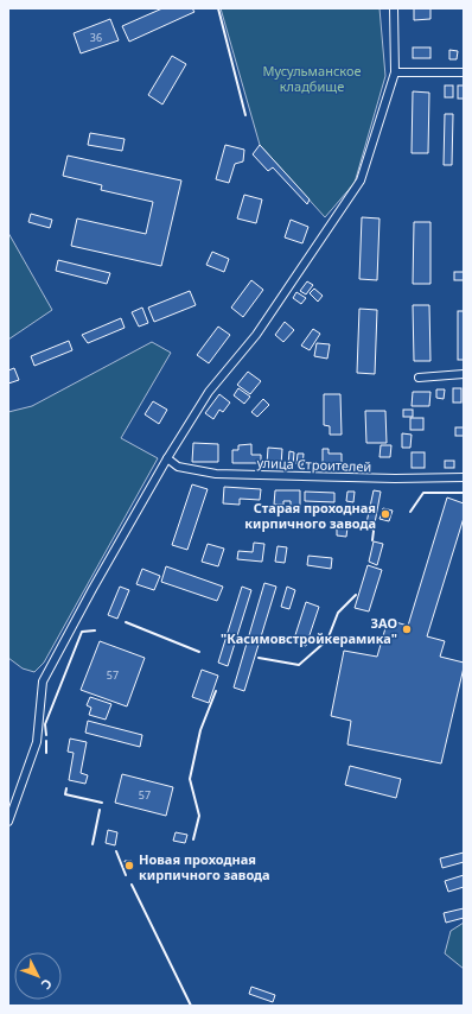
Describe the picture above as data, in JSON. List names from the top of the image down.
{
  "streets": {
    "street": ["улица Строителей"]
  },
  "parks": ["Мусульманское кладбище"],
  "places": ["Старая проходная кирпичного завода", "ЗАО \"Касимовстройкерамика\"", "Новая проходная кирпичного завода"],
  "house_numbers": ["36", "57", "57"],
  "north": "bottom right"
}
